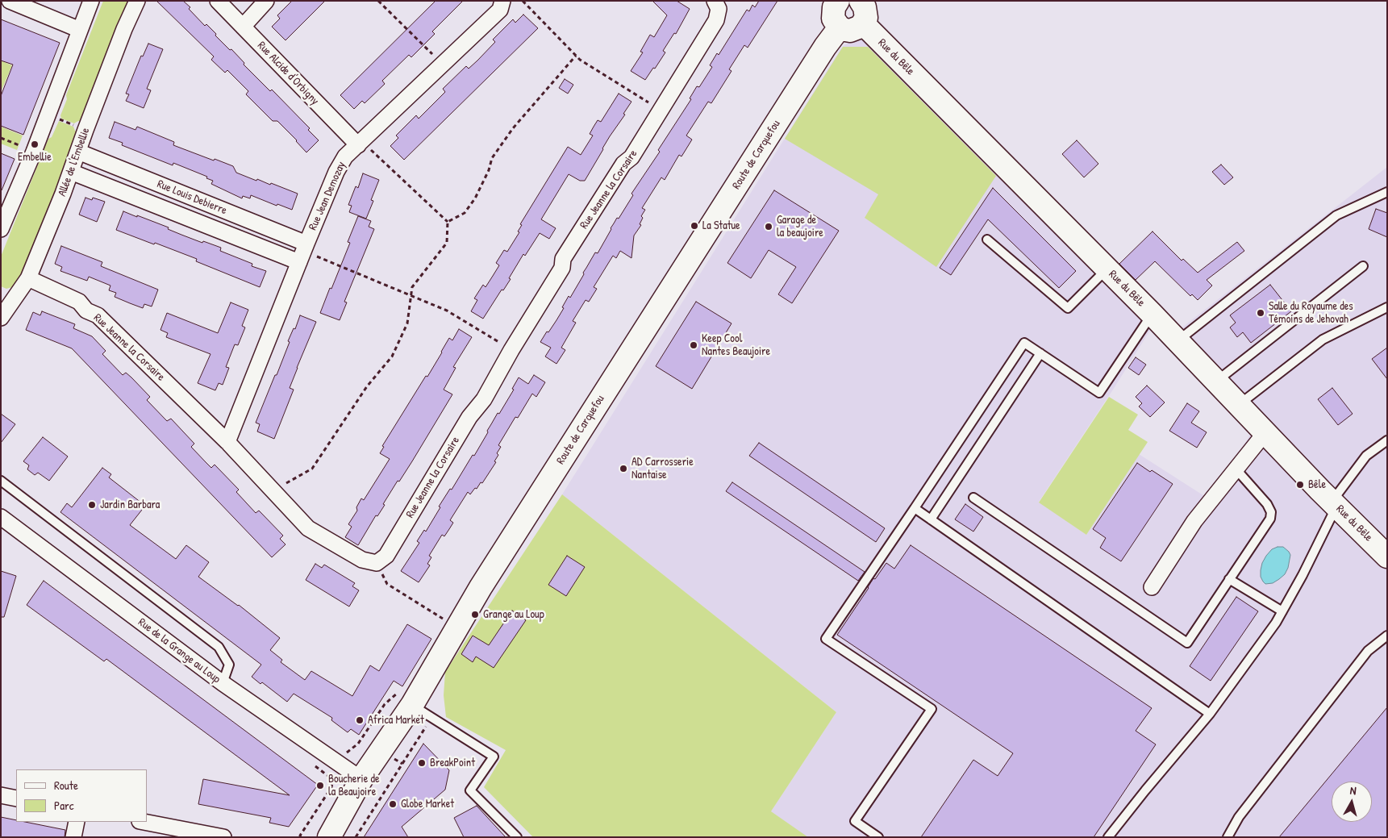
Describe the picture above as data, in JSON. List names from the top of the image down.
{
  "streets": {
    "main road": ["Rue du Bêle", "Route de Carquefou"],
    "street": [
      "Rue Alcide d'Orbigny",
      "Allée de l'Embellie",
      "Rue Jeanne la Corsaire",
      "Rue Jean Demozay",
      "Rue Louis Debierre",
      "Rue de la Grange au Loup"
    ]
  },
  "crossings": [
    ["Rue Alcide d'Orbigny", "Rue Jean Demozay"],
    ["Route de Carquefou", "Rue de la Grange au Loup"],
    ["Allée de l'Embellie", "Rue Jeanne la Corsaire"],
    ["Allée de l'Embellie", "Rue Louis Debierre"],
    ["Rue Jeanne la Corsaire", "Rue Jean Demozay"],
    ["Rue Jean Demozay", "Rue Louis Debierre"]
  ],
  "places": [
    "Embellie",
    "La Statue",
    "Garage de la beaujoire",
    "Salle du Royaume des Témoins de Jehovah",
    "Keep Cool Nantes Beaujoire",
    "AD Carrosserie Nantaise",
    "Bêle",
    "Jardin Barbara",
    "Grange au Loup",
    "Africa Market",
    "BreakPoint",
    "Boucherie de la Beaujoire",
    "Globe Market"
  ],
  "legend": ["Route", "Parc"],
  "north": "top"
}
